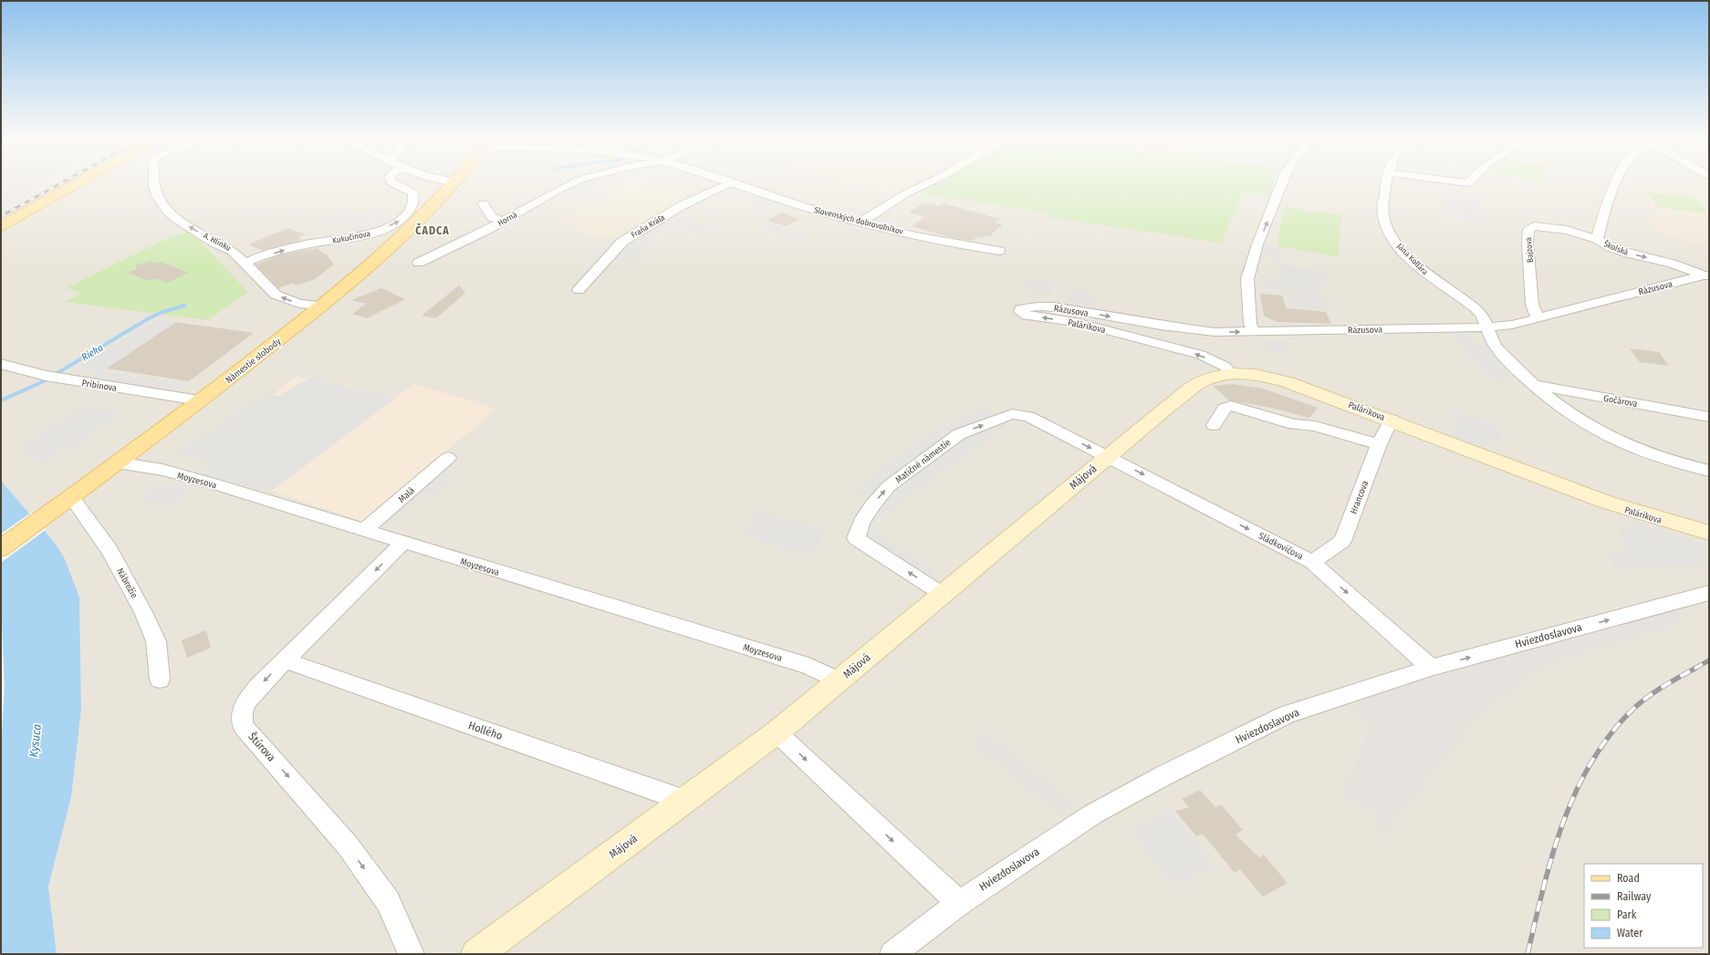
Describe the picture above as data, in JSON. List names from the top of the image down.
{
  "streets": {
    "main road": ["Palárikova", "Námestie slobody", "Májová"],
    "street": [
      "Horná",
      "Slovenských dobrovoľníkov",
      "Fraňa Kráľa",
      "Kukučínova",
      "A. Hlinku",
      "Školská",
      "Bajzova",
      "Jána Kollára",
      "Rázusova",
      "Pribinova",
      "Gočárova",
      "Matičné námestie",
      "Moyzesova",
      "Malá",
      "Hrancova",
      "Sládkovičova",
      "Nábrežie",
      "Hviezdoslavova",
      "Hollého",
      "Štúrova"
    ]
  },
  "crossings": [
    ["Slovenských dobrovoľníkov", "Fraňa Kráľa"],
    ["Kukučínova", "A. Hlinku"],
    ["A. Hlinku", "Námestie slobody"],
    ["Školská", "Bajzova"],
    ["Školská", "Rázusova"],
    ["Bajzova", "Rázusova"],
    ["Jána Kollára", "Rázusova"],
    ["Jána Kollára", "Gočárova"],
    ["Rázusova", "Palárikova"],
    ["Palárikova", "Májová"],
    ["Palárikova", "Hrancova"],
    ["Námestie slobody", "Pribinova"],
    ["Námestie slobody", "Moyzesova"],
    ["Námestie slobody", "Nábrežie"],
    ["Matičné námestie", "Májová"],
    ["Matičné námestie", "Sládkovičova"],
    ["Májová", "Moyzesova"],
    ["Májová", "Sládkovičova"],
    ["Májová", "Hollého"],
    ["Moyzesova", "Malá"],
    ["Moyzesova", "Štúrova"],
    ["Hrancova", "Sládkovičova"],
    ["Sládkovičova", "Hviezdoslavova"],
    ["Hollého", "Štúrova"]
  ],
  "one_way": ["A. Hlinku", "Školská", "Sládkovičova"],
  "districts": ["ČADCA"],
  "water": ["Rieka", "Kysuca"],
  "legend": [
    "Road",
    "Railway",
    "Park",
    "Water"
  ]
}
